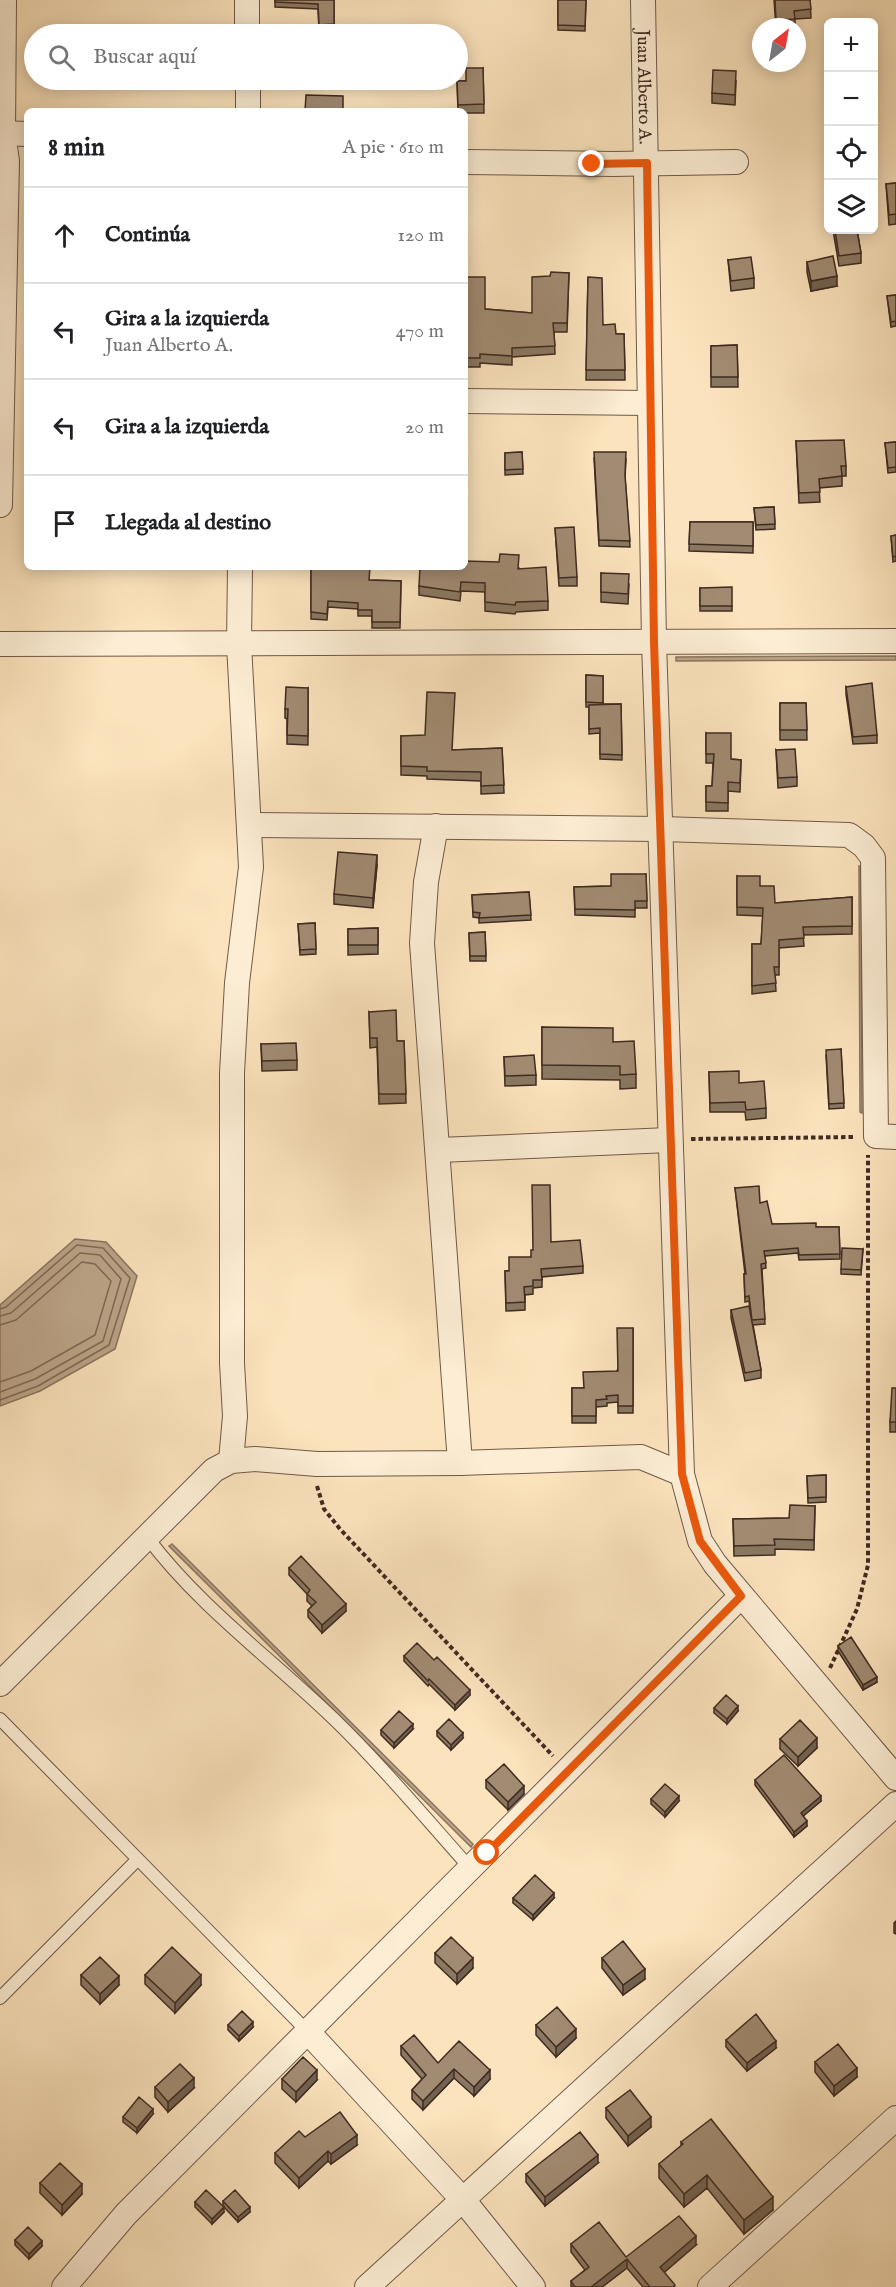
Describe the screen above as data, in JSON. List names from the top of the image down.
{
  "streets": {
    "street": ["Juan Alberto A."]
  },
  "north": "top right",
  "page": {
    "map_buttons": ["+", "−"],
    "search": "Buscar aquí",
    "heading": ["8 min", "A pie · 610 m"],
    "list": [
      ["Continúa", "120 m"],
      ["Gira a la izquierda", "Juan Alberto A.", "470 m"],
      ["Gira a la izquierda", "20 m"],
      "Llegada al destino"
    ]
  }
}
